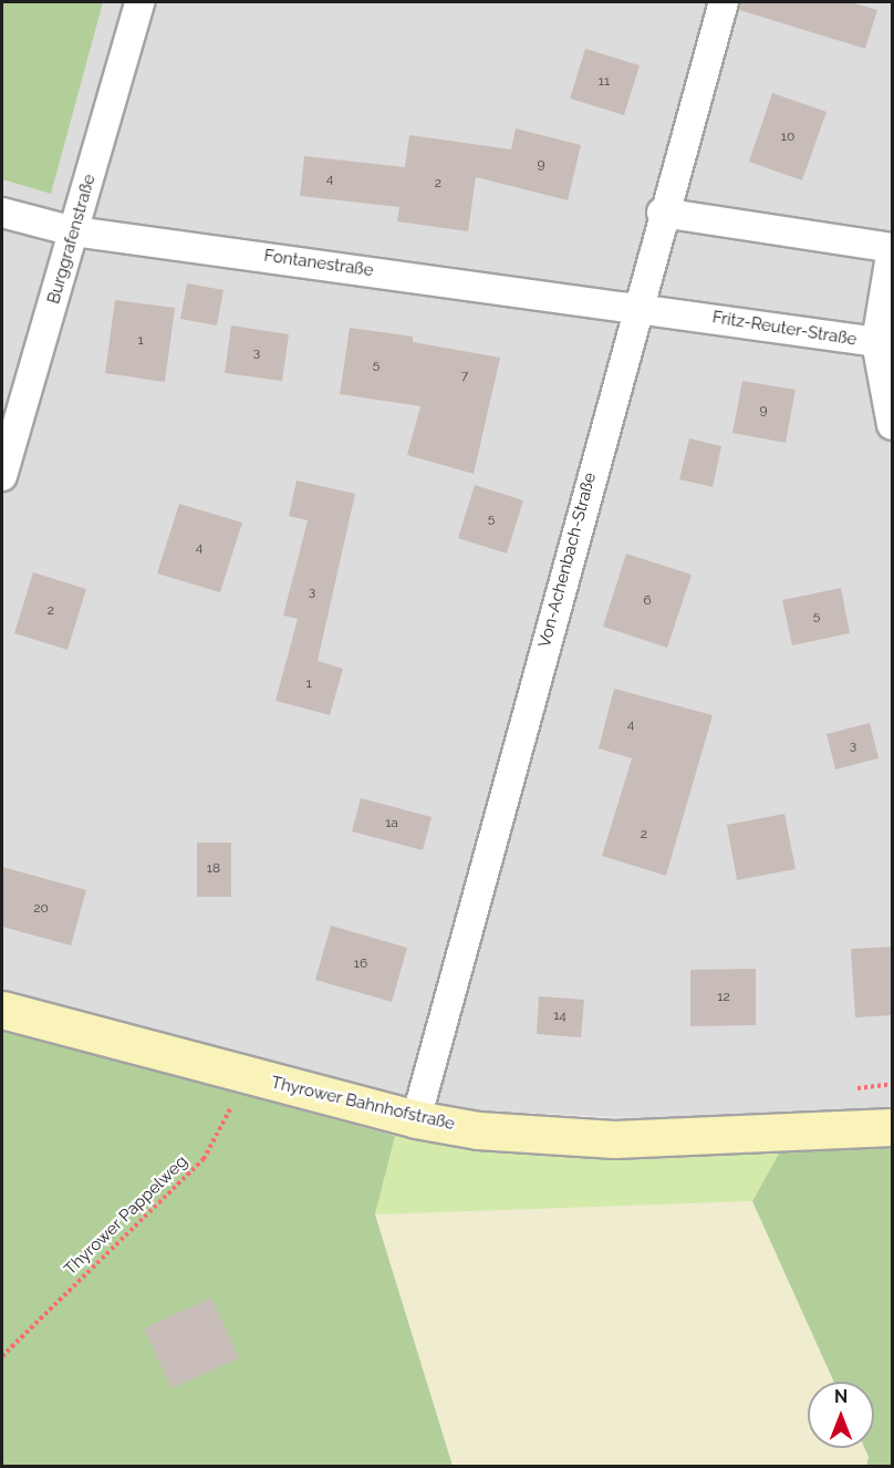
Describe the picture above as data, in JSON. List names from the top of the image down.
{
  "streets": {
    "main road": ["Thyrower Bahnhofstraße"],
    "street": [
      "Burggrafenstraße",
      "Fontanestraße",
      "Fritz-Reuter-Straße",
      "Von-Achenbach-Straße"
    ],
    "path": ["Thyrower Pappelweg"]
  },
  "crossings": [
    ["Burggrafenstraße", "Fontanestraße"],
    ["Fontanestraße", "Fritz-Reuter-Straße"],
    ["Fontanestraße", "Von-Achenbach-Straße"],
    ["Fritz-Reuter-Straße", "Von-Achenbach-Straße"],
    ["Von-Achenbach-Straße", "Thyrower Bahnhofstraße"],
    ["Thyrower Bahnhofstraße", "Thyrower Pappelweg"]
  ],
  "house_numbers": [
    "11",
    "10",
    "9",
    "4",
    "2",
    "1",
    "3",
    "5",
    "7",
    "9",
    "5",
    "4",
    "3",
    "6",
    "2",
    "5",
    "1",
    "4",
    "3",
    "1a",
    "2",
    "18",
    "20",
    "16",
    "12",
    "14"
  ],
  "north": "top"
}
